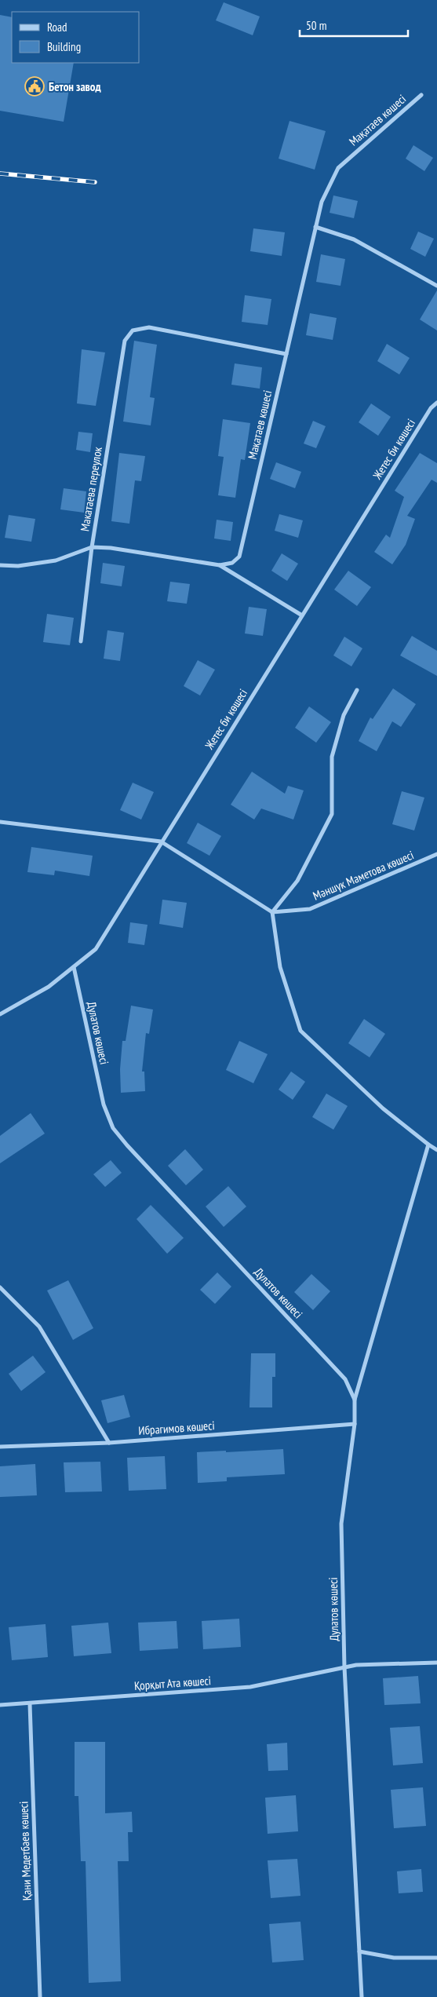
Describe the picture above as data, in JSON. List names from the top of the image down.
{
  "streets": {
    "street": [
      "Мақатаев көшесі",
      "Жетес би көшесі",
      "Макатаева переулок",
      "Мәншүк Маметова көшесі",
      "Дулатов көшесі",
      "Ибрагимов көшесі",
      "Қорқыт Ата көшесі",
      "Қани Медетбаев көшесі"
    ]
  },
  "crossings": [
    ["Мақатаев көшесі", "Макатаева переулок"],
    ["Жетес би көшесі", "Дулатов көшесі"],
    ["Дулатов көшесі", "Ибрагимов көшесі"],
    ["Дулатов көшесі", "Қорқыт Ата көшесі"],
    ["Қорқыт Ата көшесі", "Қани Медетбаев көшесі"]
  ],
  "places": {
    "public building": ["Бетон завод"]
  },
  "legend": ["Road", "Building"],
  "scale_bar": "50 m"
}
